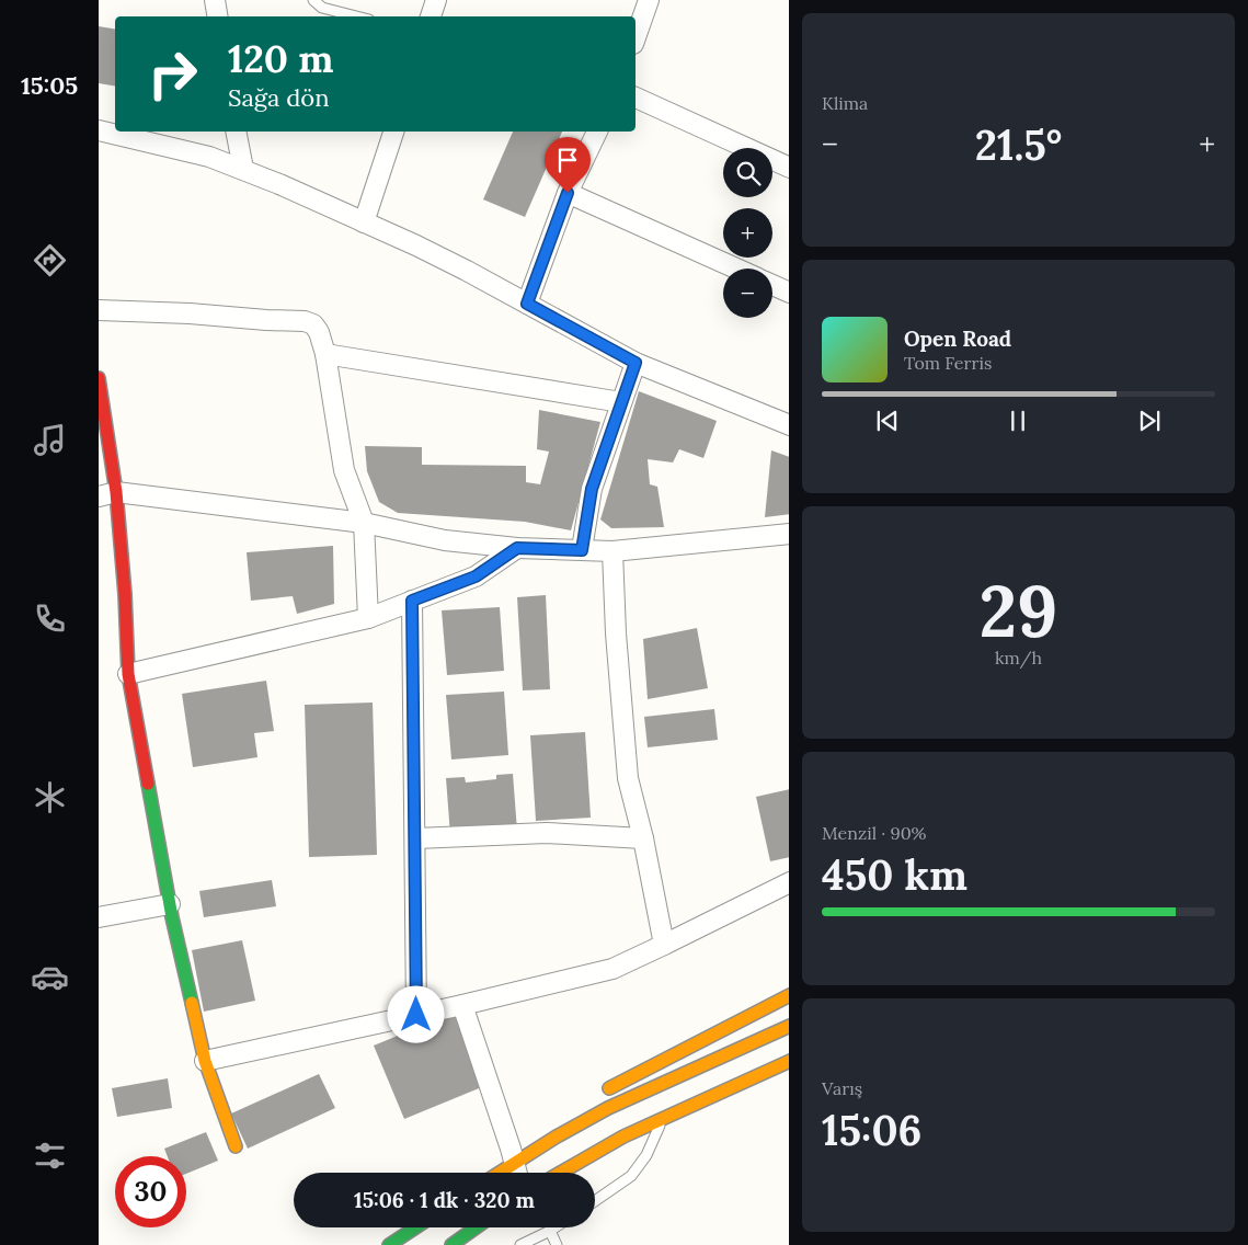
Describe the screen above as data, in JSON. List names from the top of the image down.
{
  "page": {
    "tabs": "15:05",
    "tile": [
      "Klima",
      ["29", "km/h"],
      ["Menzil · 90%", "450 km"],
      ["Varış", "15:06"]
    ],
    "turn": ["120 m", "Sağa dön"],
    "heat": ["−", "21.5°", "+"],
    "map_buttons": ["+", "−"],
    "song": ["Open Road", "Tom Ferris"],
    "limit": "30",
    "trip": "15:06 · 1 dk · 320 m"
  }
}
